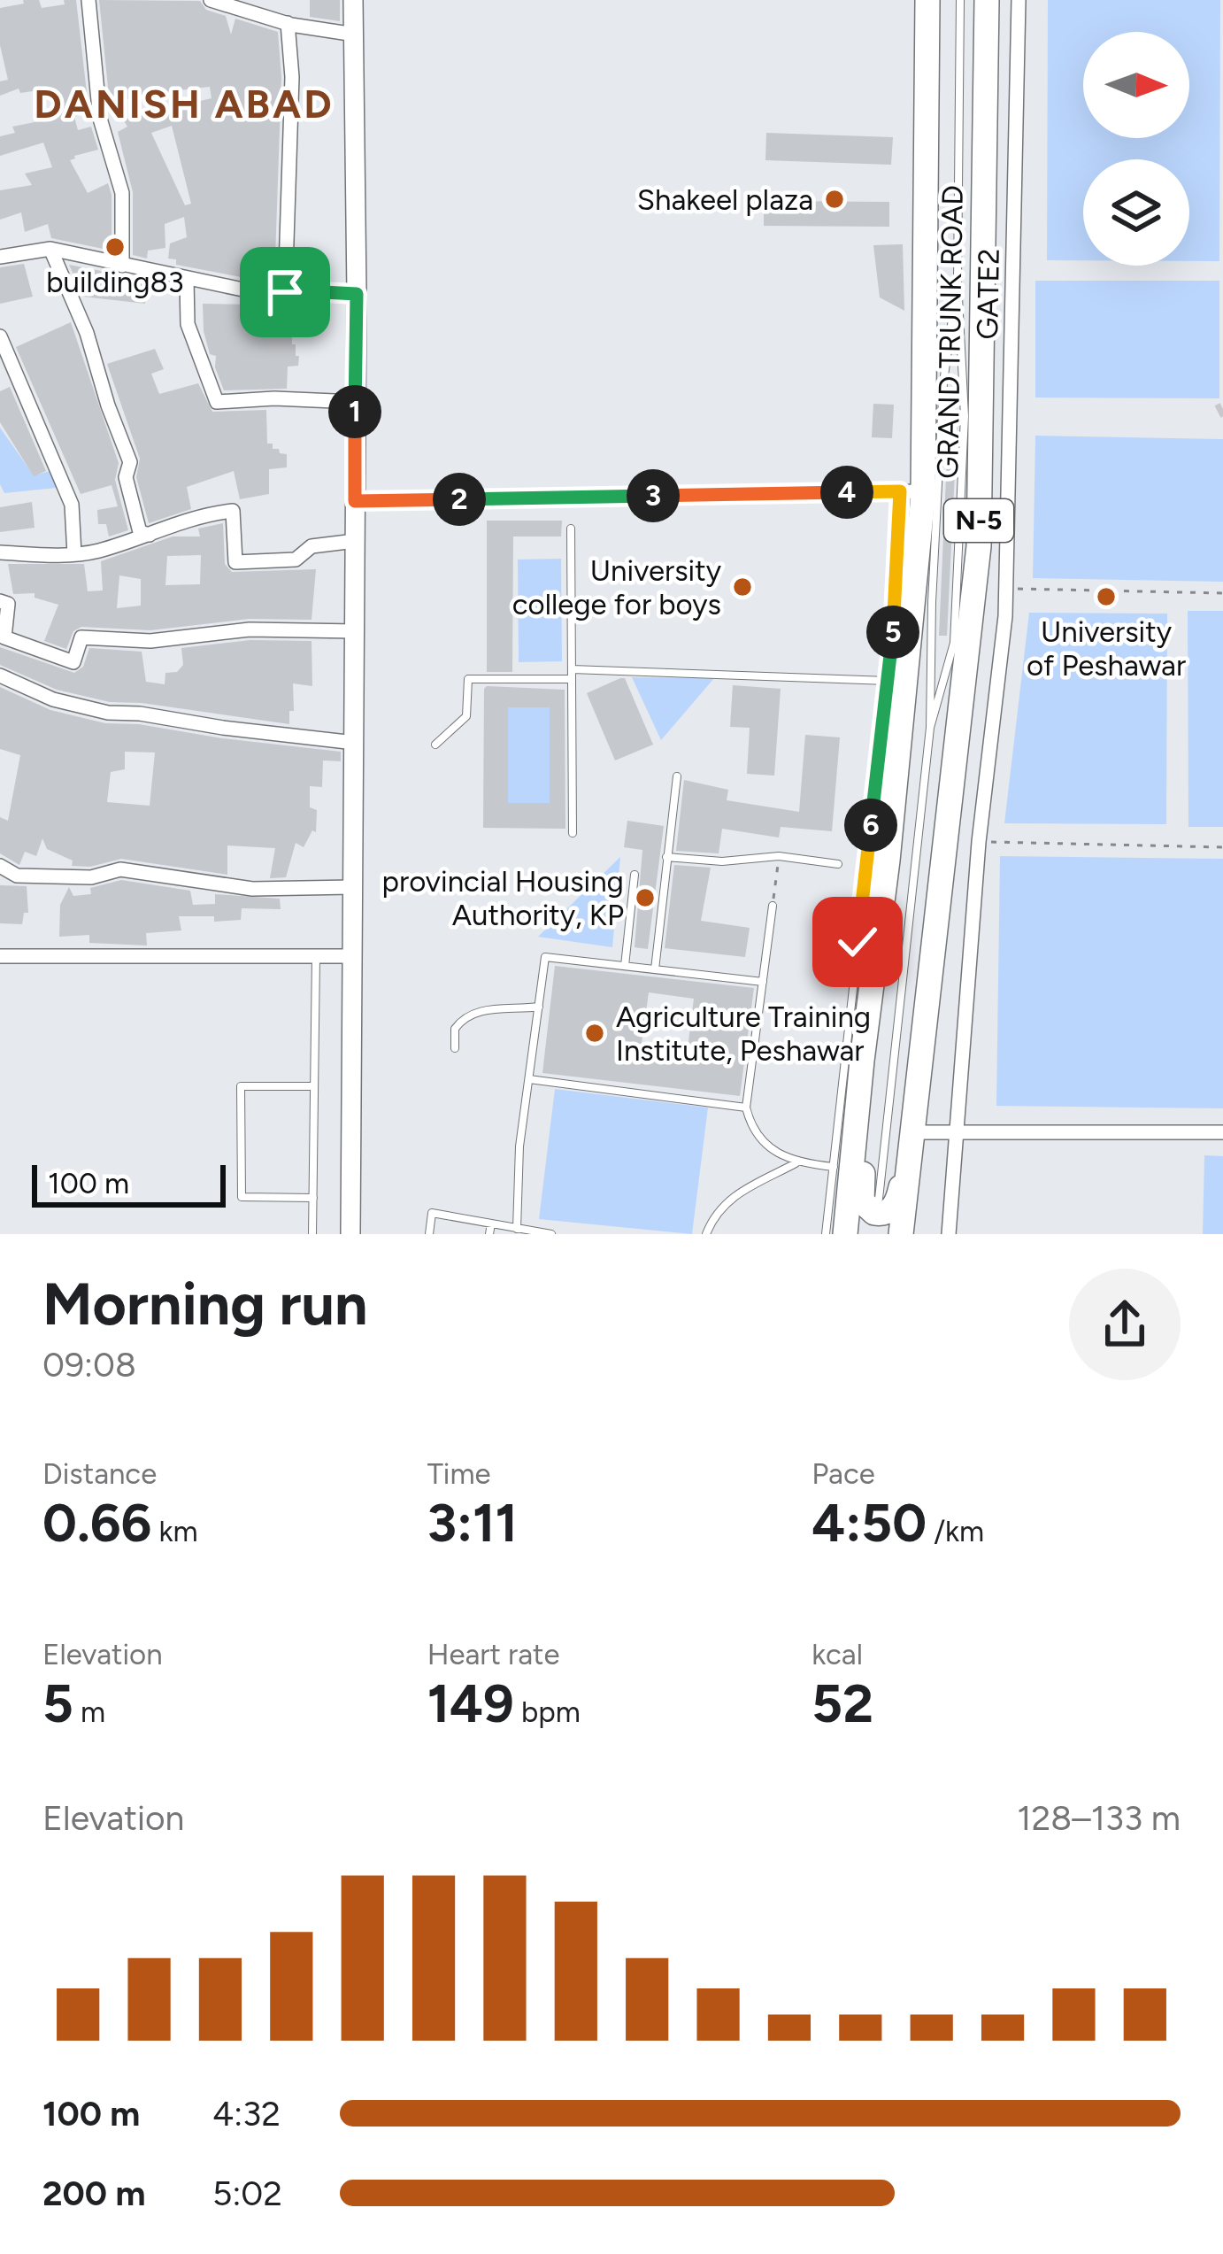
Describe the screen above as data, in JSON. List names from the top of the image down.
{
  "streets": {
    "highway": ["GRAND TRUNK ROAD", "N-5"],
    "street": ["GATE2"]
  },
  "districts": ["DANISH ABAD"],
  "places": [
    "Shakeel plaza",
    "building83",
    "University college for boys",
    "University of Peshawar",
    "provincial Housing Authority, KP",
    "Agriculture Training Institute, Peshawar"
  ],
  "scale_bar": "100 m",
  "north": "right",
  "page": {
    "pins": [
      "1",
      "4",
      "3",
      "2",
      "5",
      "6"
    ],
    "scale": "100 m",
    "heading": ["Morning run", "09:08"],
    "stats": [
      ["Distance", "0.66 km"],
      ["Time", "3:11"],
      ["Pace", "4:50 /km"],
      ["Elevation", "5 m"],
      ["Heart rate", "149 bpm"],
      ["kcal", "52"]
    ],
    "chart": ["Elevation", "128–133 m"],
    "list": [
      {
        "name": "100 m",
        "note": "4:32"
      },
      {
        "name": "200 m",
        "note": "5:02"
      }
    ]
  }
}
